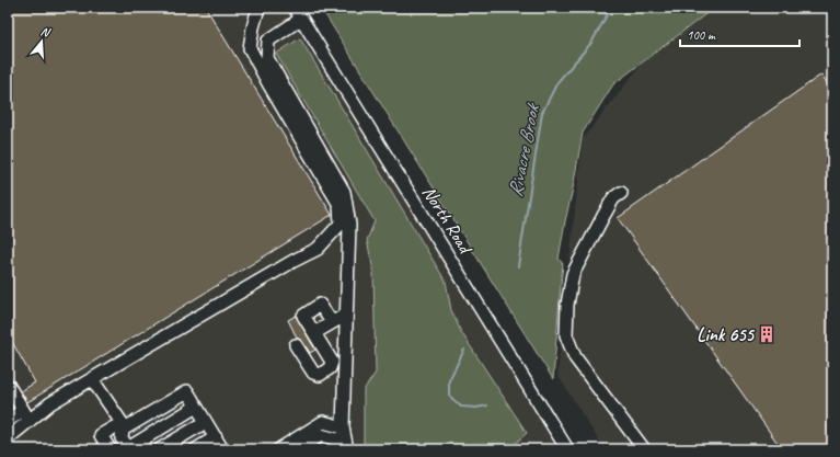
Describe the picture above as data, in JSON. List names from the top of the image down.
{
  "streets": {
    "street": ["North Road"]
  },
  "water": ["Rivacre Brook"],
  "places": {
    "building": ["Link 655"]
  },
  "scale_bar": "100 m",
  "north": "top"
}
